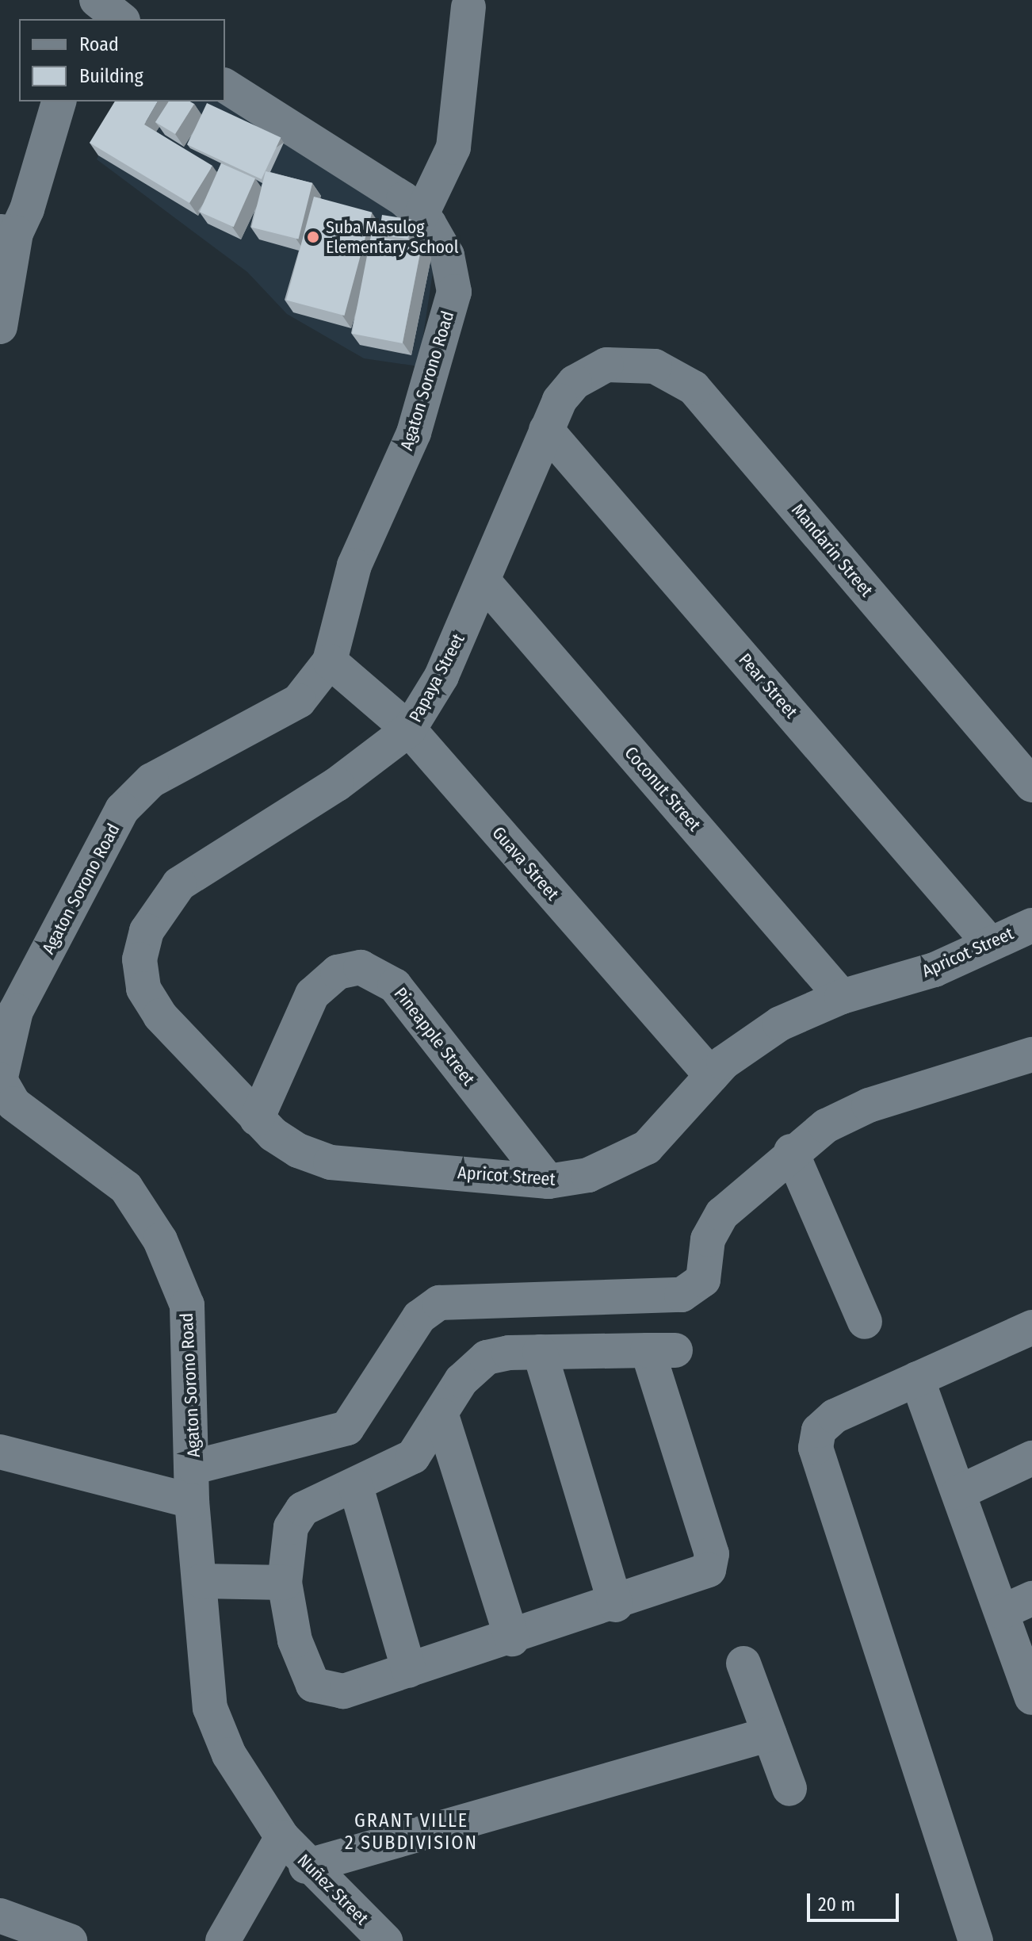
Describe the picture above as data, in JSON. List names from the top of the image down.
{
  "streets": {
    "street": [
      "Agaton Sorono Road",
      "Mandarin Street",
      "Papaya Street",
      "Pear Street",
      "Coconut Street",
      "Guava Street",
      "Apricot Street",
      "Pineapple Street",
      "Nuñez Street"
    ]
  },
  "crossings": [
    ["Agaton Sorono Road", "Guava Street"],
    ["Agaton Sorono Road", "Nuñez Street"],
    ["Mandarin Street", "Papaya Street"],
    ["Papaya Street", "Pear Street"],
    ["Papaya Street", "Coconut Street"],
    ["Papaya Street", "Guava Street"],
    ["Papaya Street", "Apricot Street"],
    ["Pear Street", "Apricot Street"],
    ["Coconut Street", "Apricot Street"],
    ["Guava Street", "Apricot Street"],
    ["Apricot Street", "Pineapple Street"]
  ],
  "districts": ["GRANT VILLE 2 SUBDIVISION"],
  "places": ["Suba Masulog Elementary School"],
  "legend": ["Road", "Building"],
  "scale_bar": "20 m"
}
